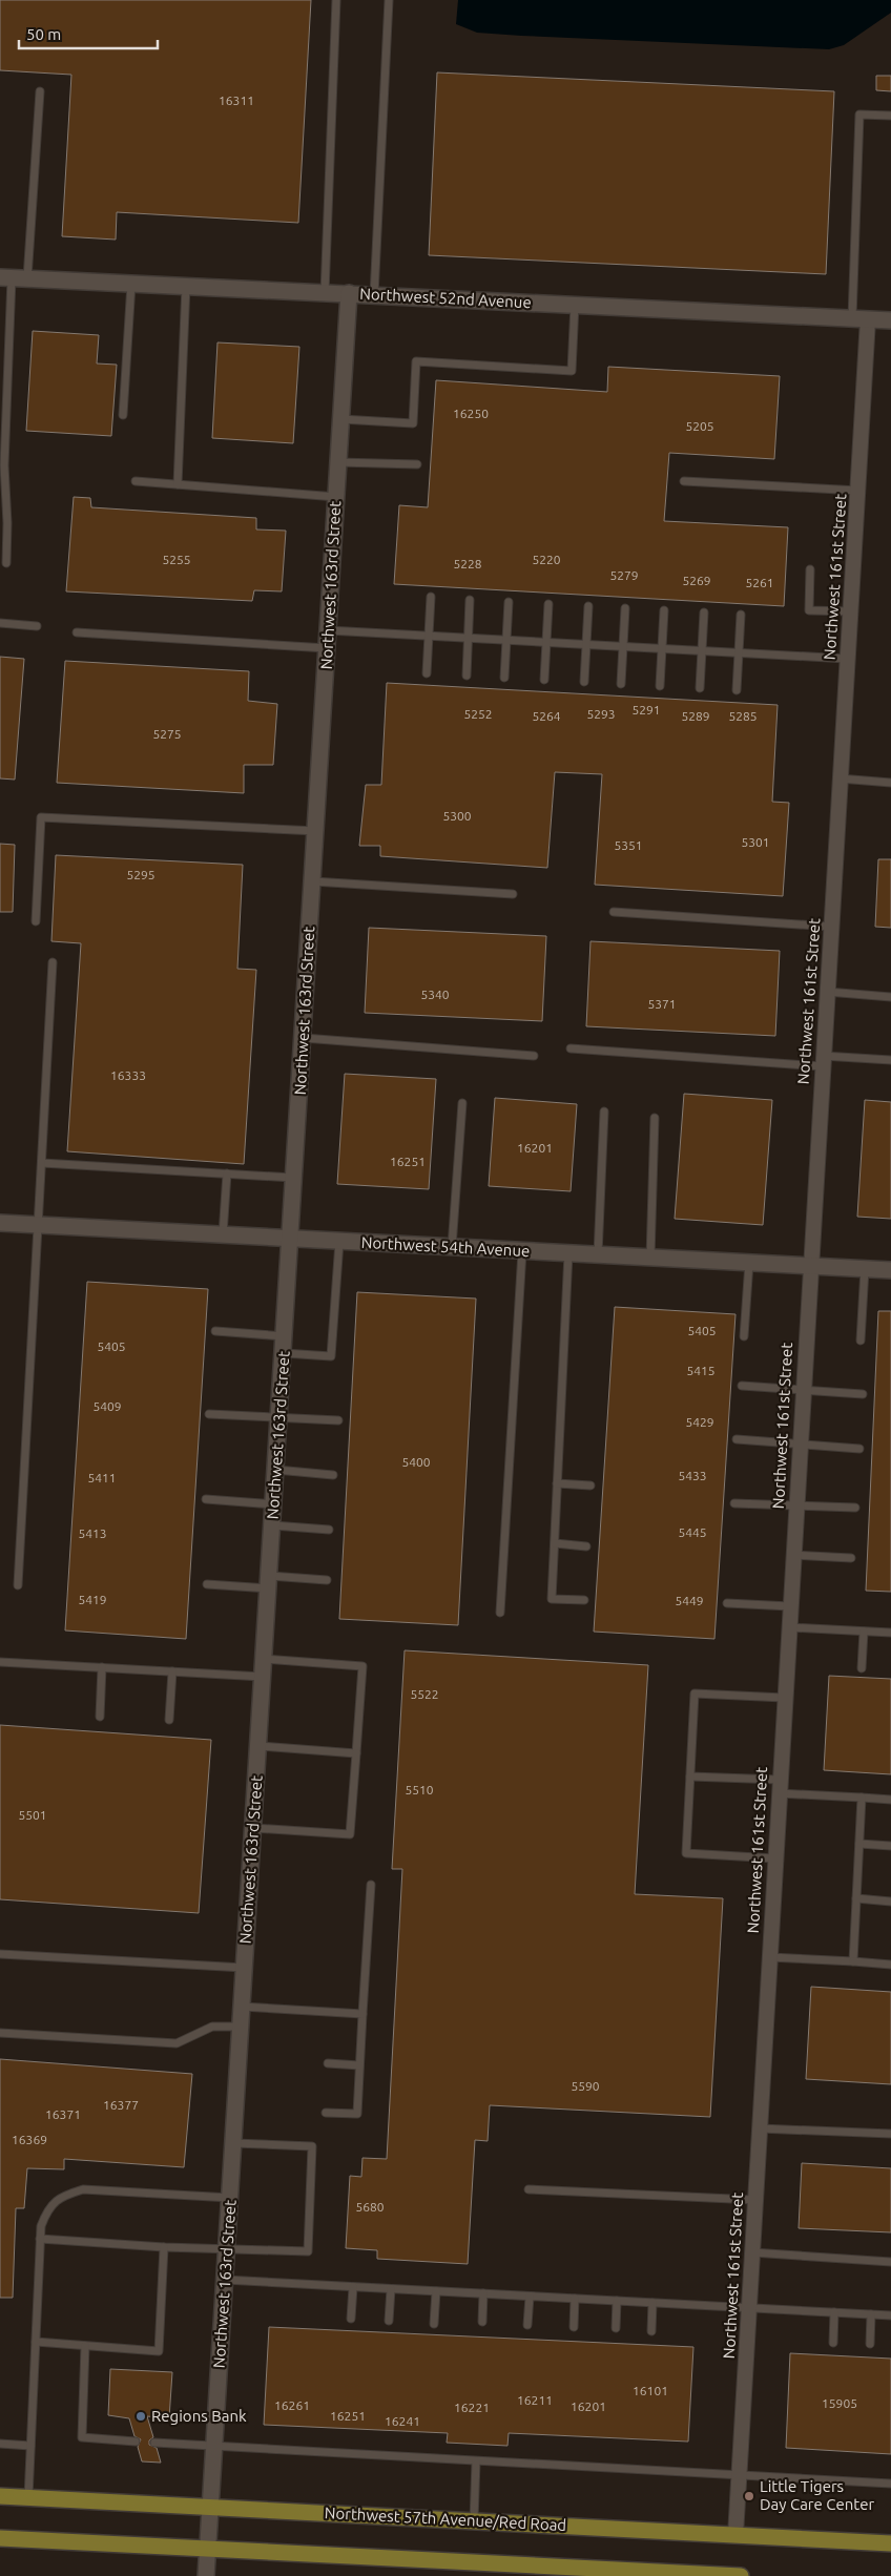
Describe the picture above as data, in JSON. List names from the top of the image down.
{
  "streets": {
    "main road": ["Northwest 57th Avenue/Red Road"],
    "street": [
      "Northwest 52nd Avenue",
      "Northwest 161st Street",
      "Northwest 163rd Street",
      "Northwest 54th Avenue"
    ]
  },
  "crossings": [
    ["Northwest 52nd Avenue", "Northwest 161st Street"],
    ["Northwest 52nd Avenue", "Northwest 163rd Street"],
    ["Northwest 161st Street", "Northwest 54th Avenue"],
    ["Northwest 161st Street", "Northwest 57th Avenue/Red Road"],
    ["Northwest 163rd Street", "Northwest 54th Avenue"],
    ["Northwest 163rd Street", "Northwest 57th Avenue/Red Road"]
  ],
  "places": ["Regions Bank", "Little Tigers Day Care Center"],
  "house_numbers": [
    "16311",
    "16250",
    "5205",
    "5255",
    "5220",
    "5228",
    "5279",
    "5269",
    "5261",
    "5291",
    "5252",
    "5293",
    "5264",
    "5289",
    "5285",
    "5275",
    "5300",
    "5301",
    "5351",
    "5295",
    "5340",
    "5371",
    "16333",
    "16201",
    "16251",
    "5405",
    "5405",
    "5415",
    "5409",
    "5429",
    "5400",
    "5433",
    "5411",
    "5445",
    "5413",
    "5419",
    "5449",
    "5522",
    "5510",
    "5501",
    "5590",
    "16377",
    "16371",
    "16369",
    "5680",
    "16101",
    "16211",
    "15905",
    "16261",
    "16201",
    "16221",
    "16251",
    "16241"
  ],
  "scale_bar": "50 m"
}
